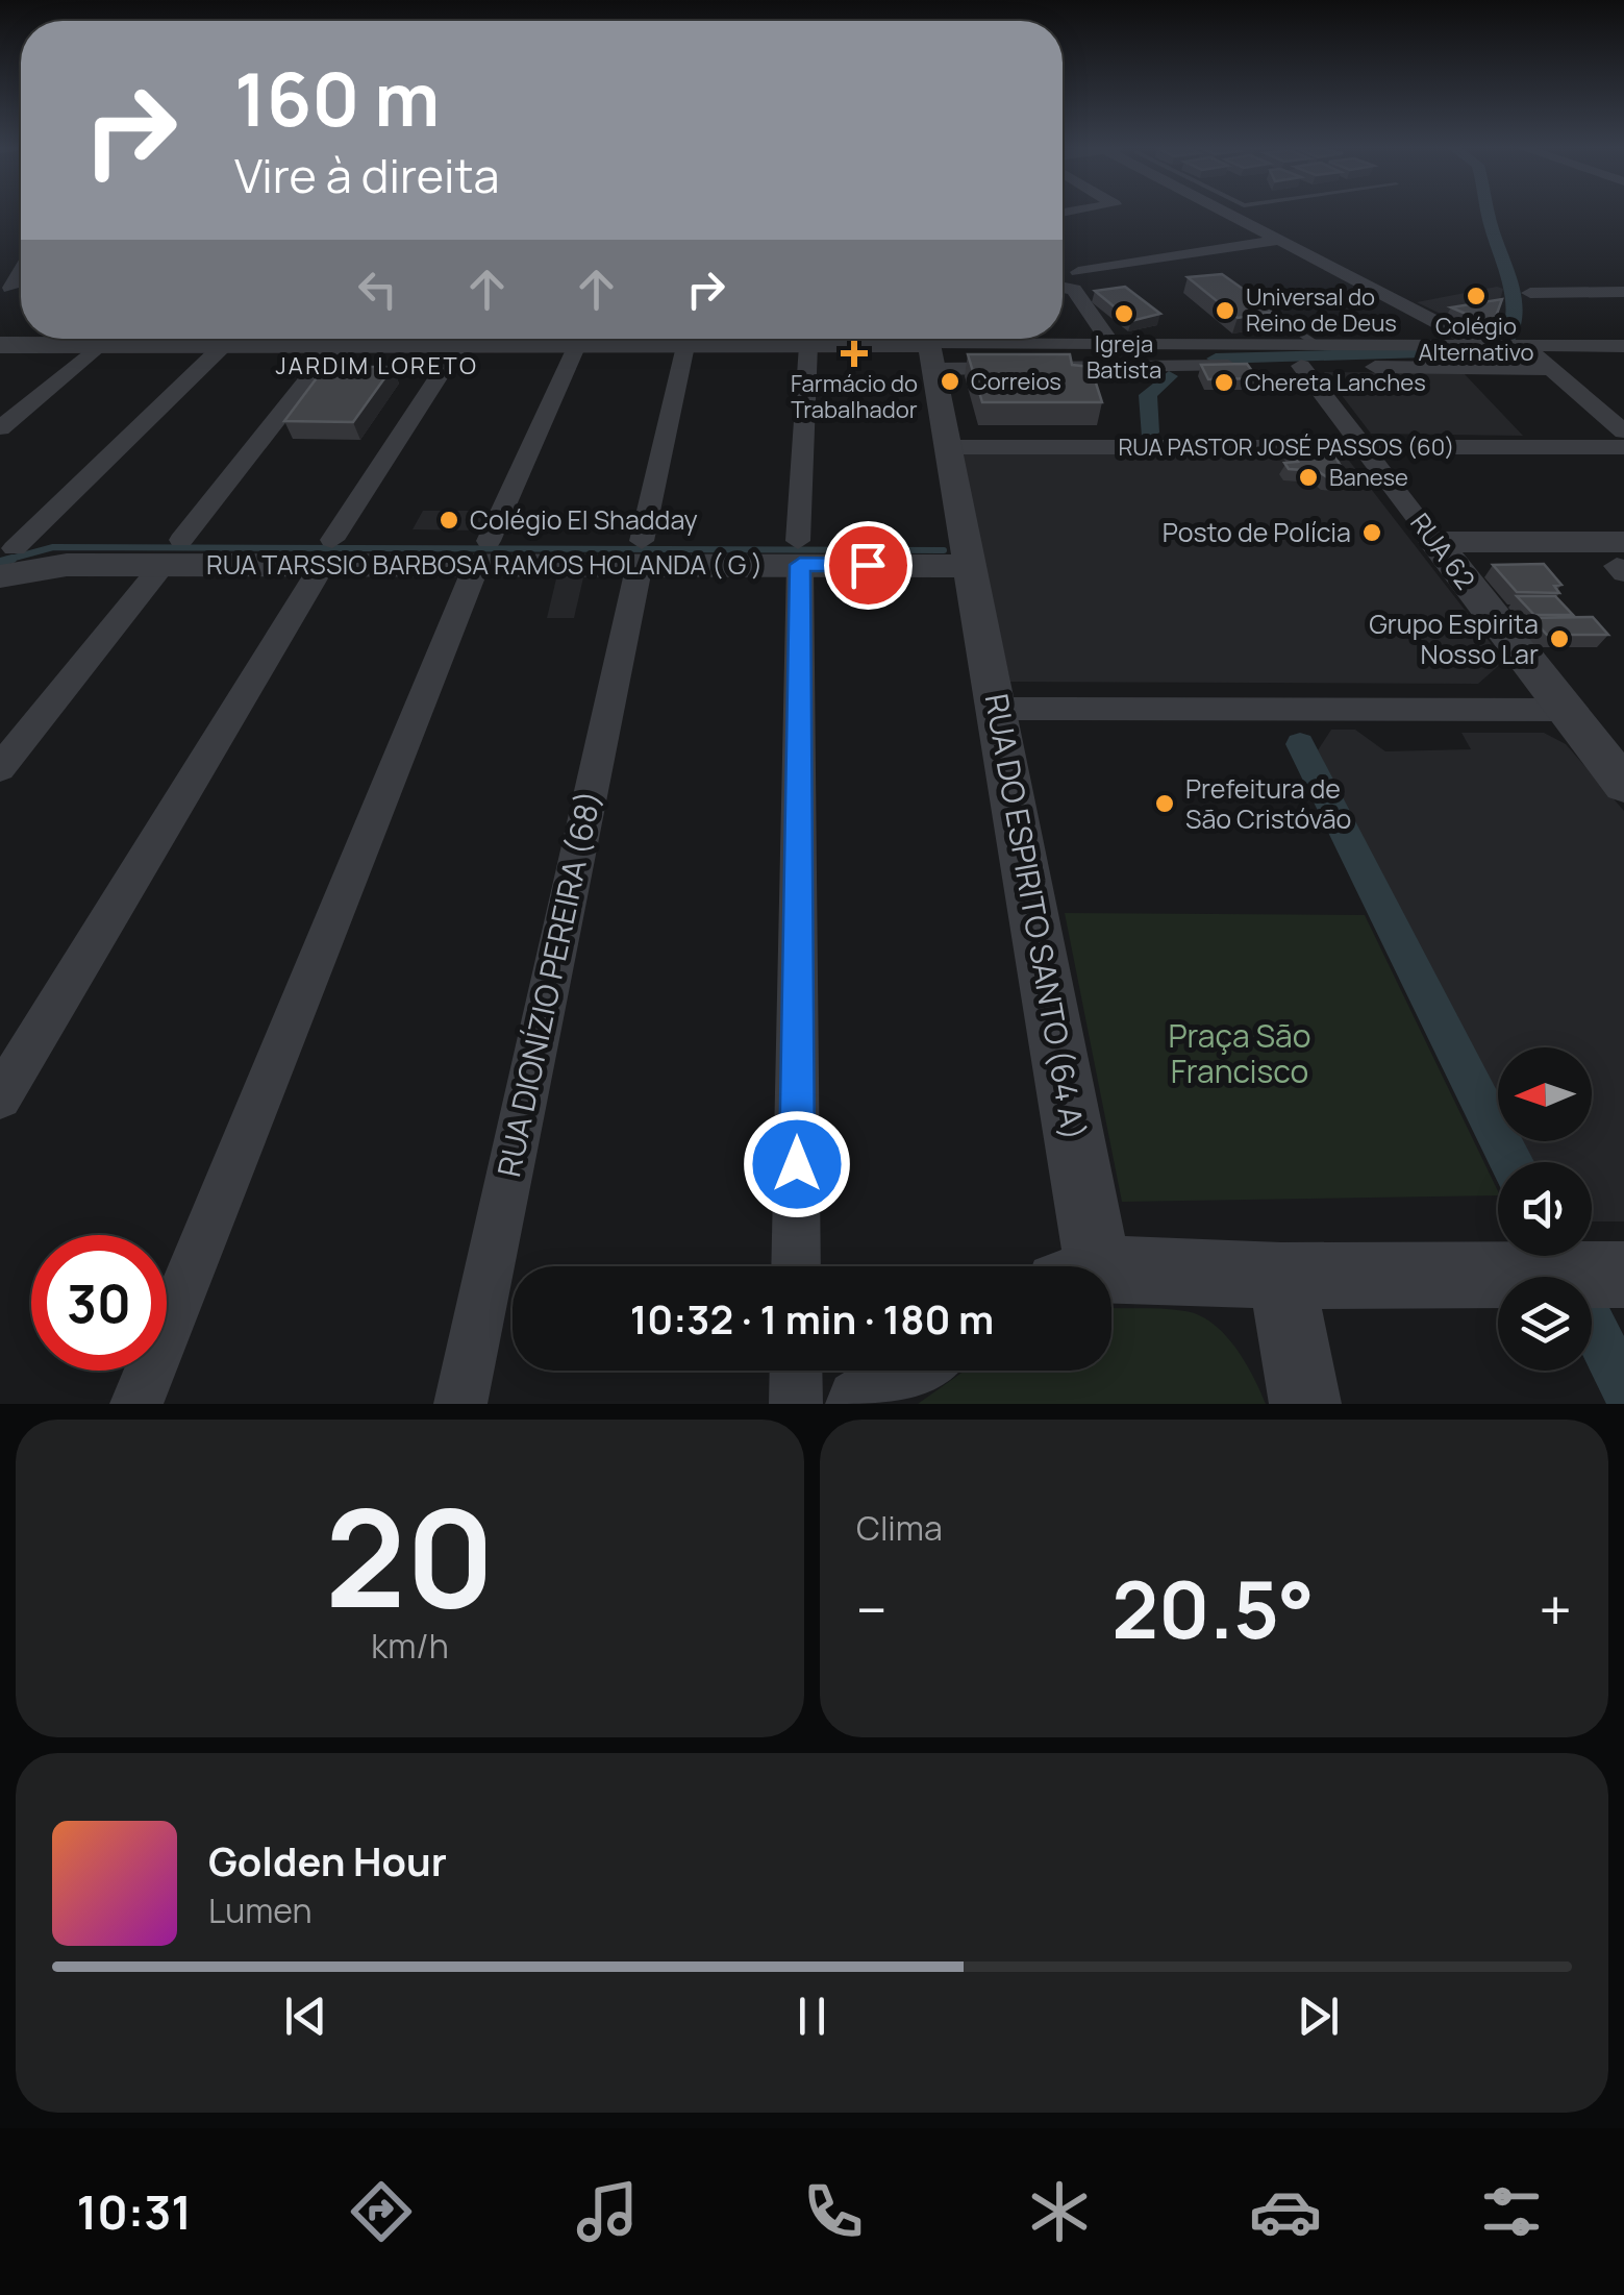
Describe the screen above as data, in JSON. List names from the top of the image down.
{
  "streets": {
    "street": [
      "RUA PASTOR JOSÉ PASSOS (60)",
      "RUA 62",
      "RUA TARSSIO BARBOSA RAMOS HOLANDA ( G )",
      "RUA DO ESPIRITO SANTO (64 A)",
      "RUA DIONÍZIO PEREIRA (68)"
    ]
  },
  "crossings": [
    ["RUA PASTOR JOSÉ PASSOS (60)", "RUA 62"],
    ["RUA PASTOR JOSÉ PASSOS (60)", "RUA DO ESPIRITO SANTO (64 A)"],
    ["RUA TARSSIO BARBOSA RAMOS HOLANDA ( G )", "RUA DO ESPIRITO SANTO (64 A)"],
    ["RUA TARSSIO BARBOSA RAMOS HOLANDA ( G )", "RUA DIONÍZIO PEREIRA (68)"]
  ],
  "districts": ["JARDIM LORETO"],
  "parks": ["Praça São Francisco"],
  "places": {
    "other": [
      "Colégio Alternativo",
      "Universal do Reino de Deus",
      "Igreja Batista",
      "Correios",
      "Chereta Lanches",
      "Banese",
      "Colégio El Shadday",
      "Posto de Polícia",
      "Grupo Espirita Nosso Lar",
      "Prefeitura de São Cristóvão"
    ],
    "health": ["Farmácio do Trabalhador"]
  },
  "north": "left",
  "page": {
    "turn": ["160 m", "Vire à direita"],
    "limit": "30",
    "trip": "10:32 · 1 min · 180 m",
    "tile": [
      ["20", "km/h"],
      "Clima"
    ],
    "heat": ["−", "20.5°", "+"],
    "song": ["Golden Hour", "Lumen"],
    "tabs": "10:31"
  }
}
